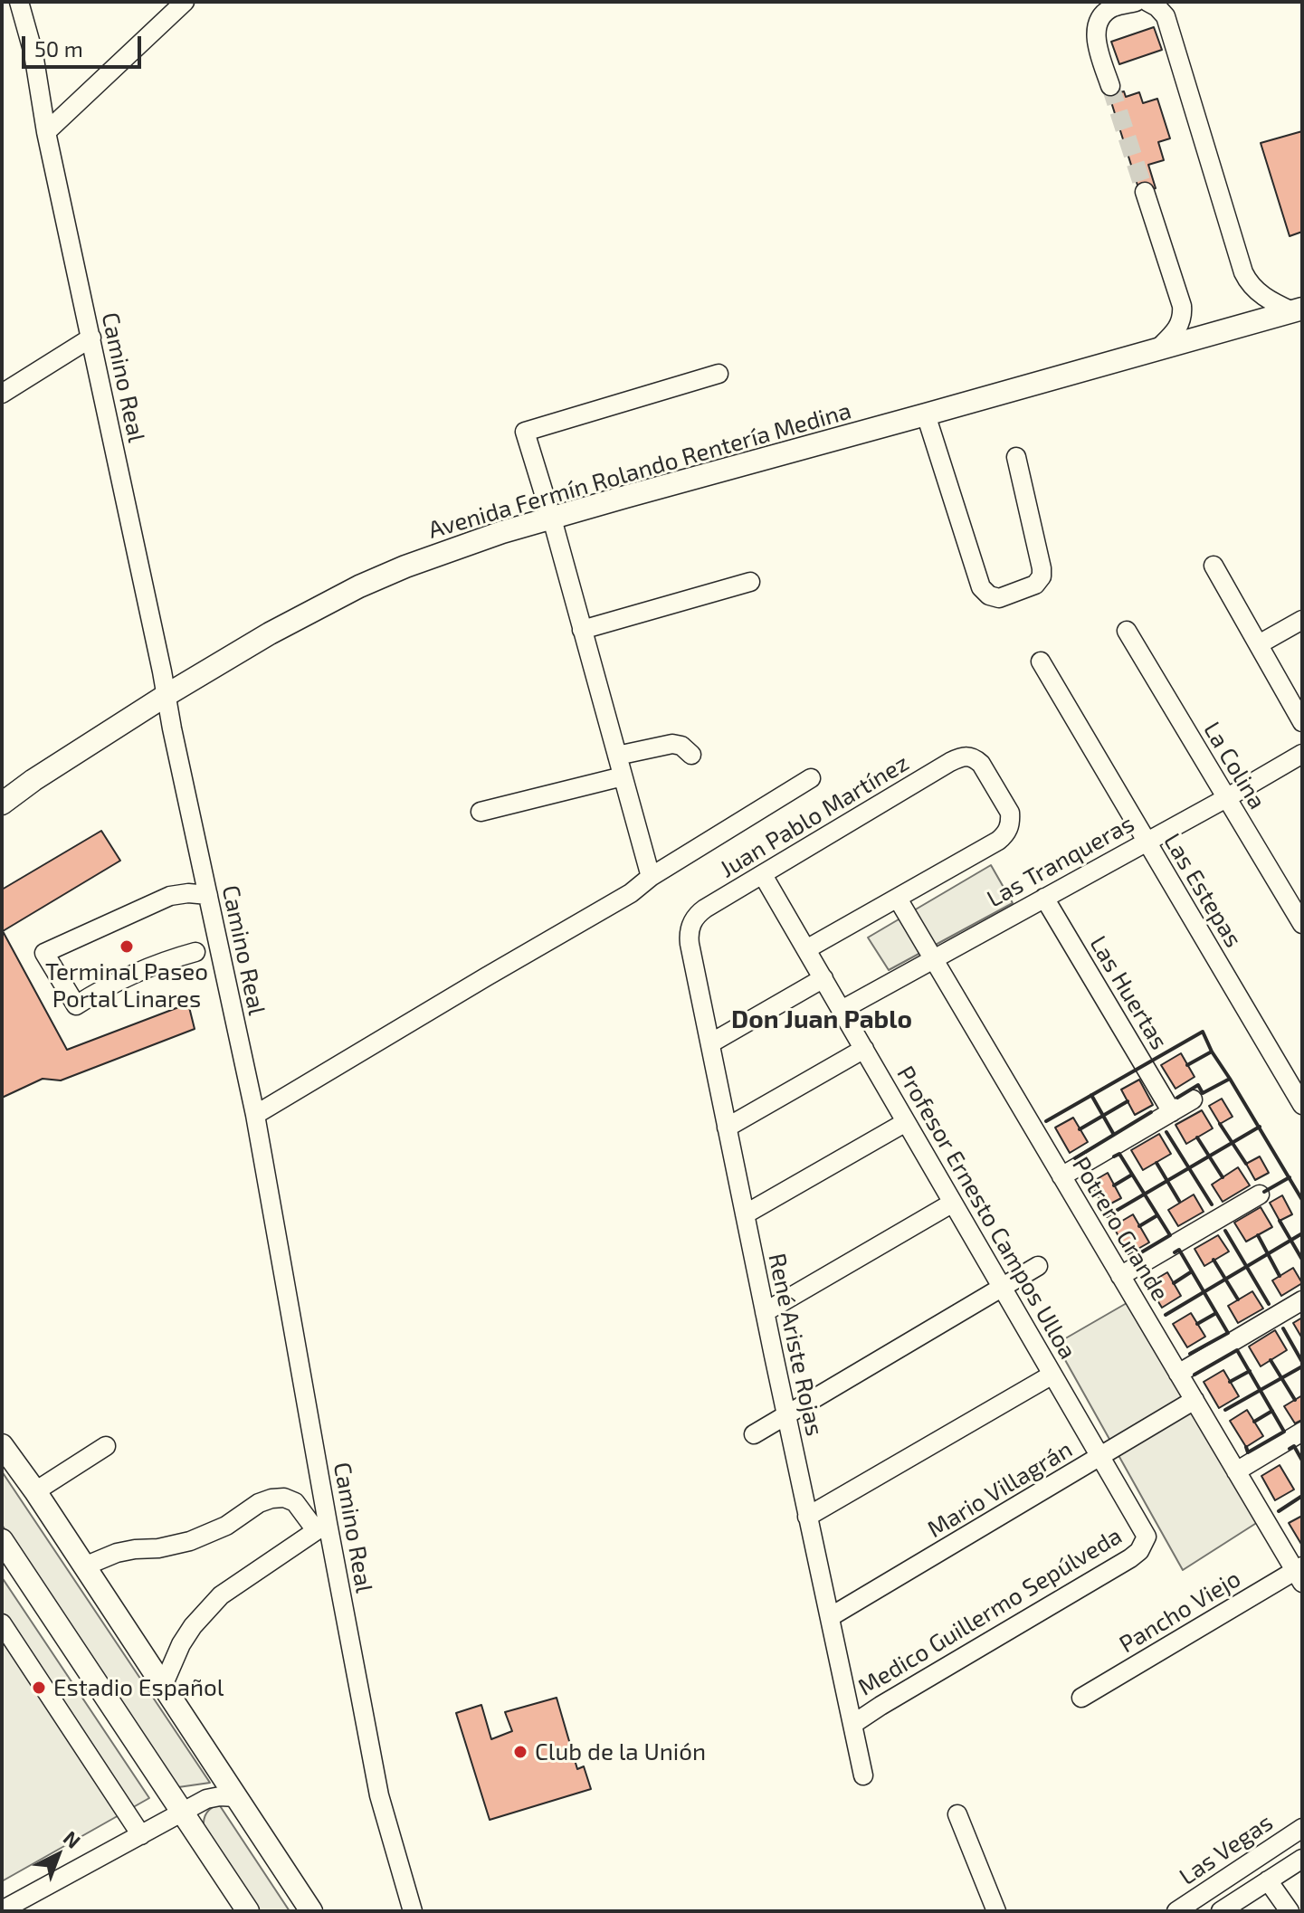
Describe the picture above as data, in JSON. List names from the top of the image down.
{
  "streets": {
    "main road": ["Avenida Fermín Rolando Rentería Medina"],
    "street": [
      "Camino Real",
      "La Colina",
      "Juan Pablo Martínez",
      "Las Tranqueras",
      "Las Estepas",
      "Las Huertas",
      "Profesor Ernesto Campos Ulloa",
      "Potrero Grande",
      "René Ariste Rojas",
      "Mario Villagrán",
      "Medico Guillermo Sepúlveda",
      "Pancho Viejo",
      "Las Vegas"
    ]
  },
  "crossings": [
    ["Camino Real", "Avenida Fermín Rolando Rentería Medina"],
    ["La Colina", "Las Tranqueras"],
    ["Juan Pablo Martínez", "Profesor Ernesto Campos Ulloa"],
    ["Juan Pablo Martínez", "Potrero Grande"],
    ["Juan Pablo Martínez", "René Ariste Rojas"],
    ["Las Tranqueras", "Las Estepas"],
    ["Las Tranqueras", "Las Huertas"],
    ["Las Tranqueras", "Profesor Ernesto Campos Ulloa"],
    ["Las Tranqueras", "Potrero Grande"],
    ["Profesor Ernesto Campos Ulloa", "Mario Villagrán"],
    ["Profesor Ernesto Campos Ulloa", "Medico Guillermo Sepúlveda"],
    ["Potrero Grande", "Mario Villagrán"],
    ["Potrero Grande", "Pancho Viejo"],
    ["René Ariste Rojas", "Mario Villagrán"],
    ["René Ariste Rojas", "Medico Guillermo Sepúlveda"]
  ],
  "districts": ["Don Juan Pablo"],
  "places": ["Terminal Paseo Portal Linares", "Estadio Español", "Club de la Unión"],
  "scale_bar": "50 m",
  "north": "top right"
}
